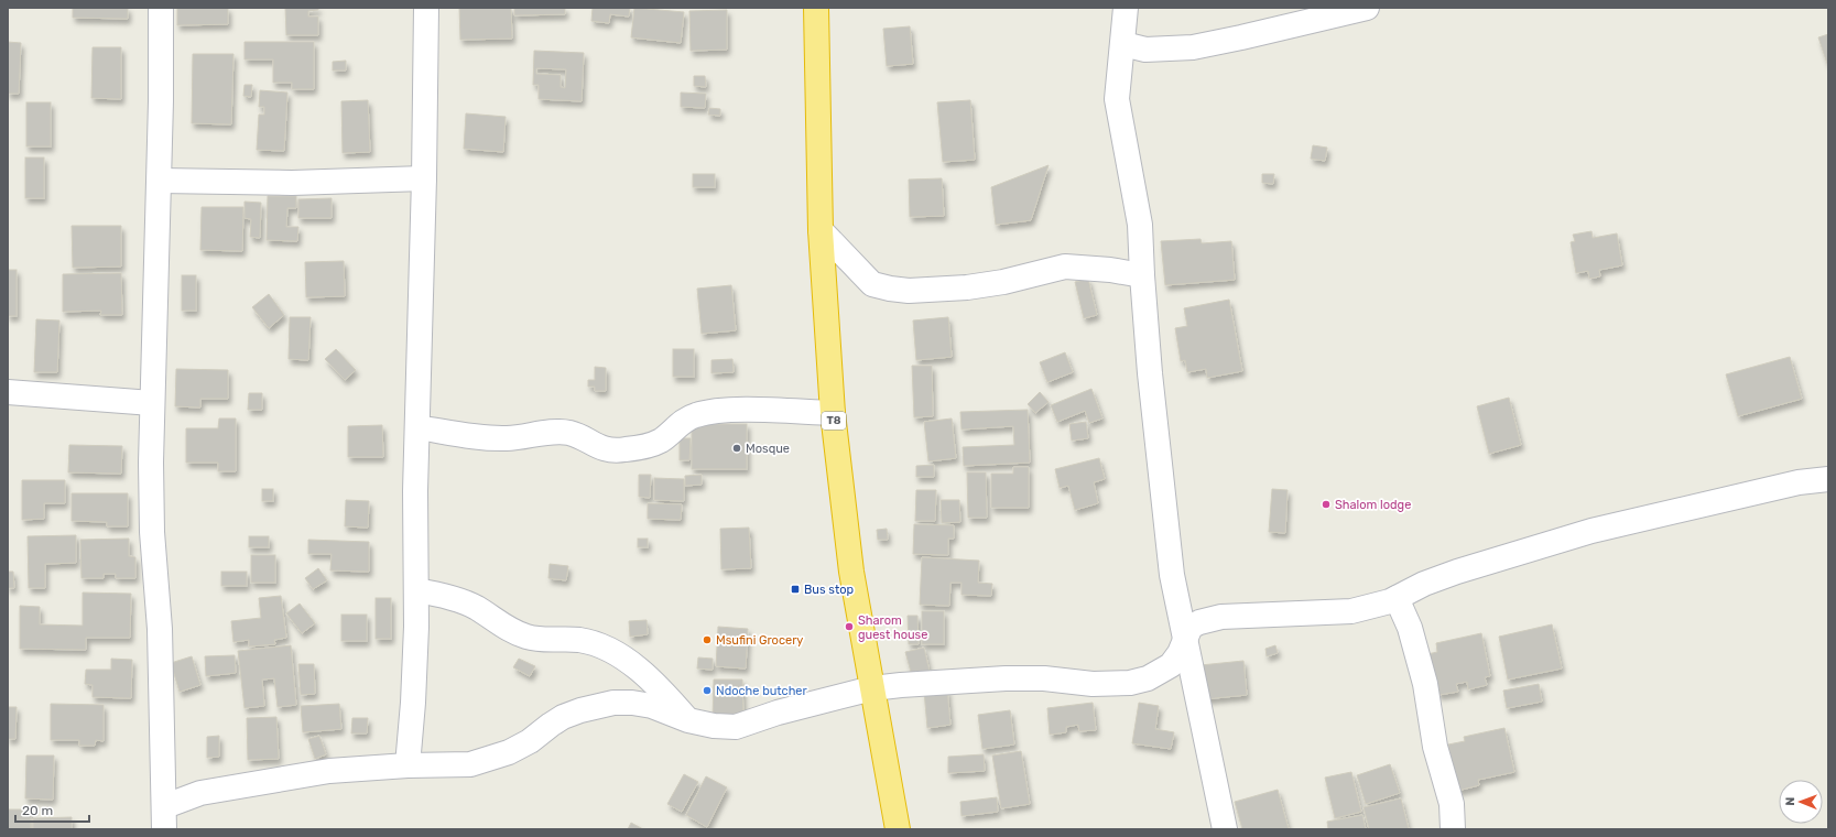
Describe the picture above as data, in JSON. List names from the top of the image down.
{
  "streets": {
    "highway": ["T8"]
  },
  "places": {
    "other": [
      "Mosque",
      "Shalom lodge",
      "Sharom guest house",
      "Msufini Grocery",
      "Ndoche butcher"
    ],
    "transit": ["Bus stop"]
  },
  "scale_bar": "20 m",
  "north": "left"
}
